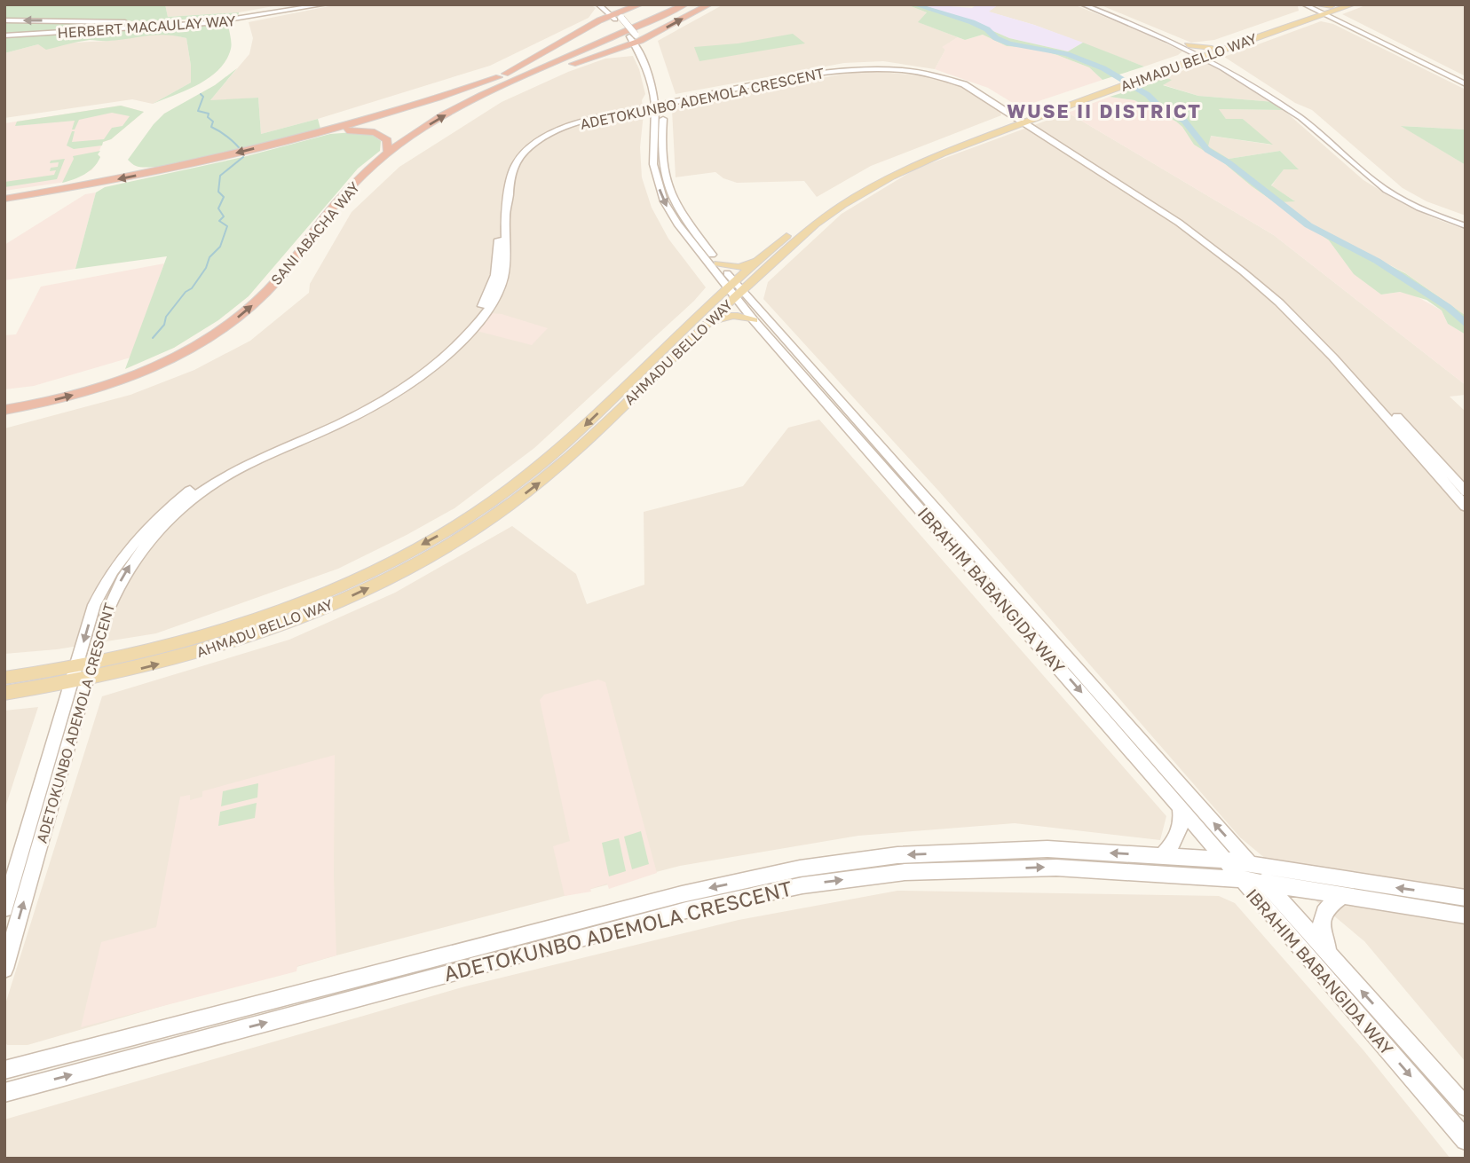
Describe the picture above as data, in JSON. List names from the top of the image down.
{
  "streets": {
    "highway": ["SANI ABACHA WAY"],
    "main road": [
      "HERBERT MACAULAY WAY",
      "AHMADU BELLO WAY",
      "ADETOKUNBO ADEMOLA CRESCENT",
      "IBRAHIM BABANGIDA WAY"
    ]
  },
  "crossings": [
    ["AHMADU BELLO WAY", "ADETOKUNBO ADEMOLA CRESCENT"],
    ["AHMADU BELLO WAY", "IBRAHIM BABANGIDA WAY"],
    ["ADETOKUNBO ADEMOLA CRESCENT", "IBRAHIM BABANGIDA WAY"]
  ],
  "districts": ["WUSE II DISTRICT"]
}
